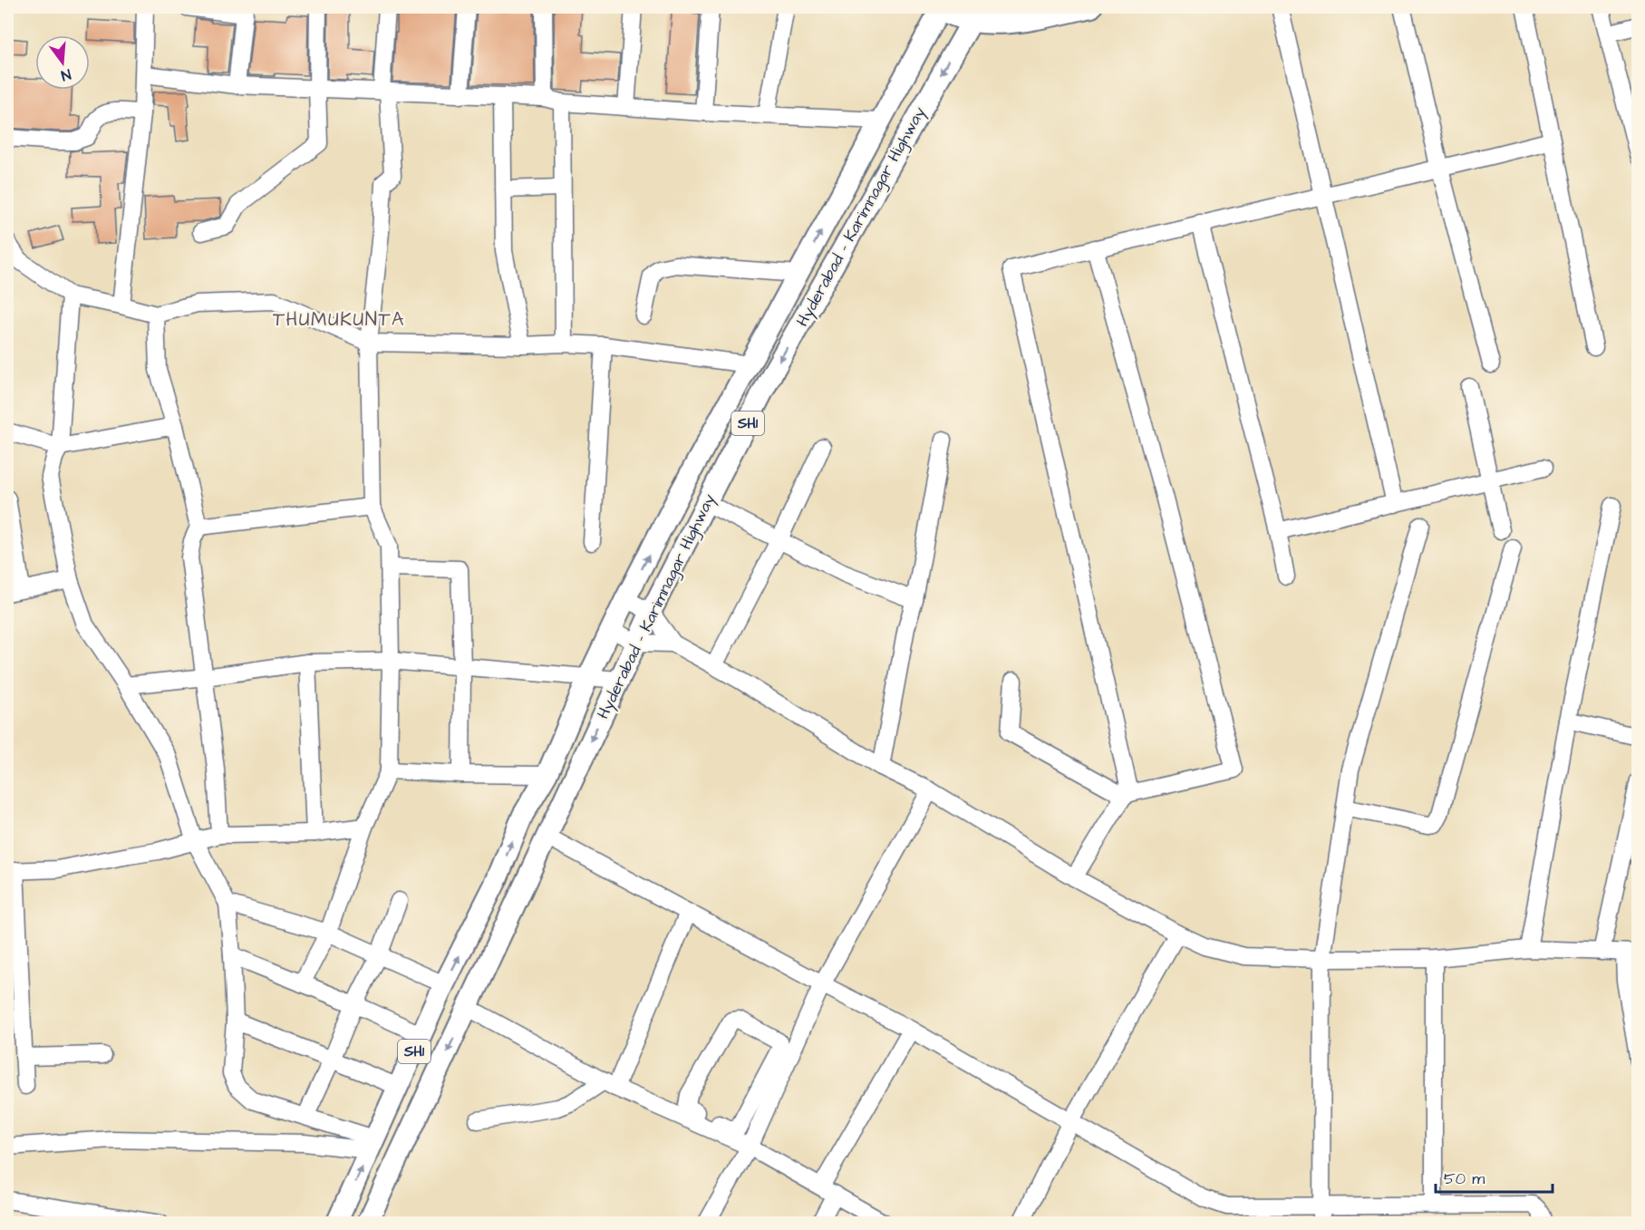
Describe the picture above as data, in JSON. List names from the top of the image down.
{
  "streets": {
    "main road": ["Hyderabad - Karimnagar Highway", "SH1"]
  },
  "districts": ["THUMUKUNTA"],
  "scale_bar": "50 m",
  "north": "bottom"
}
